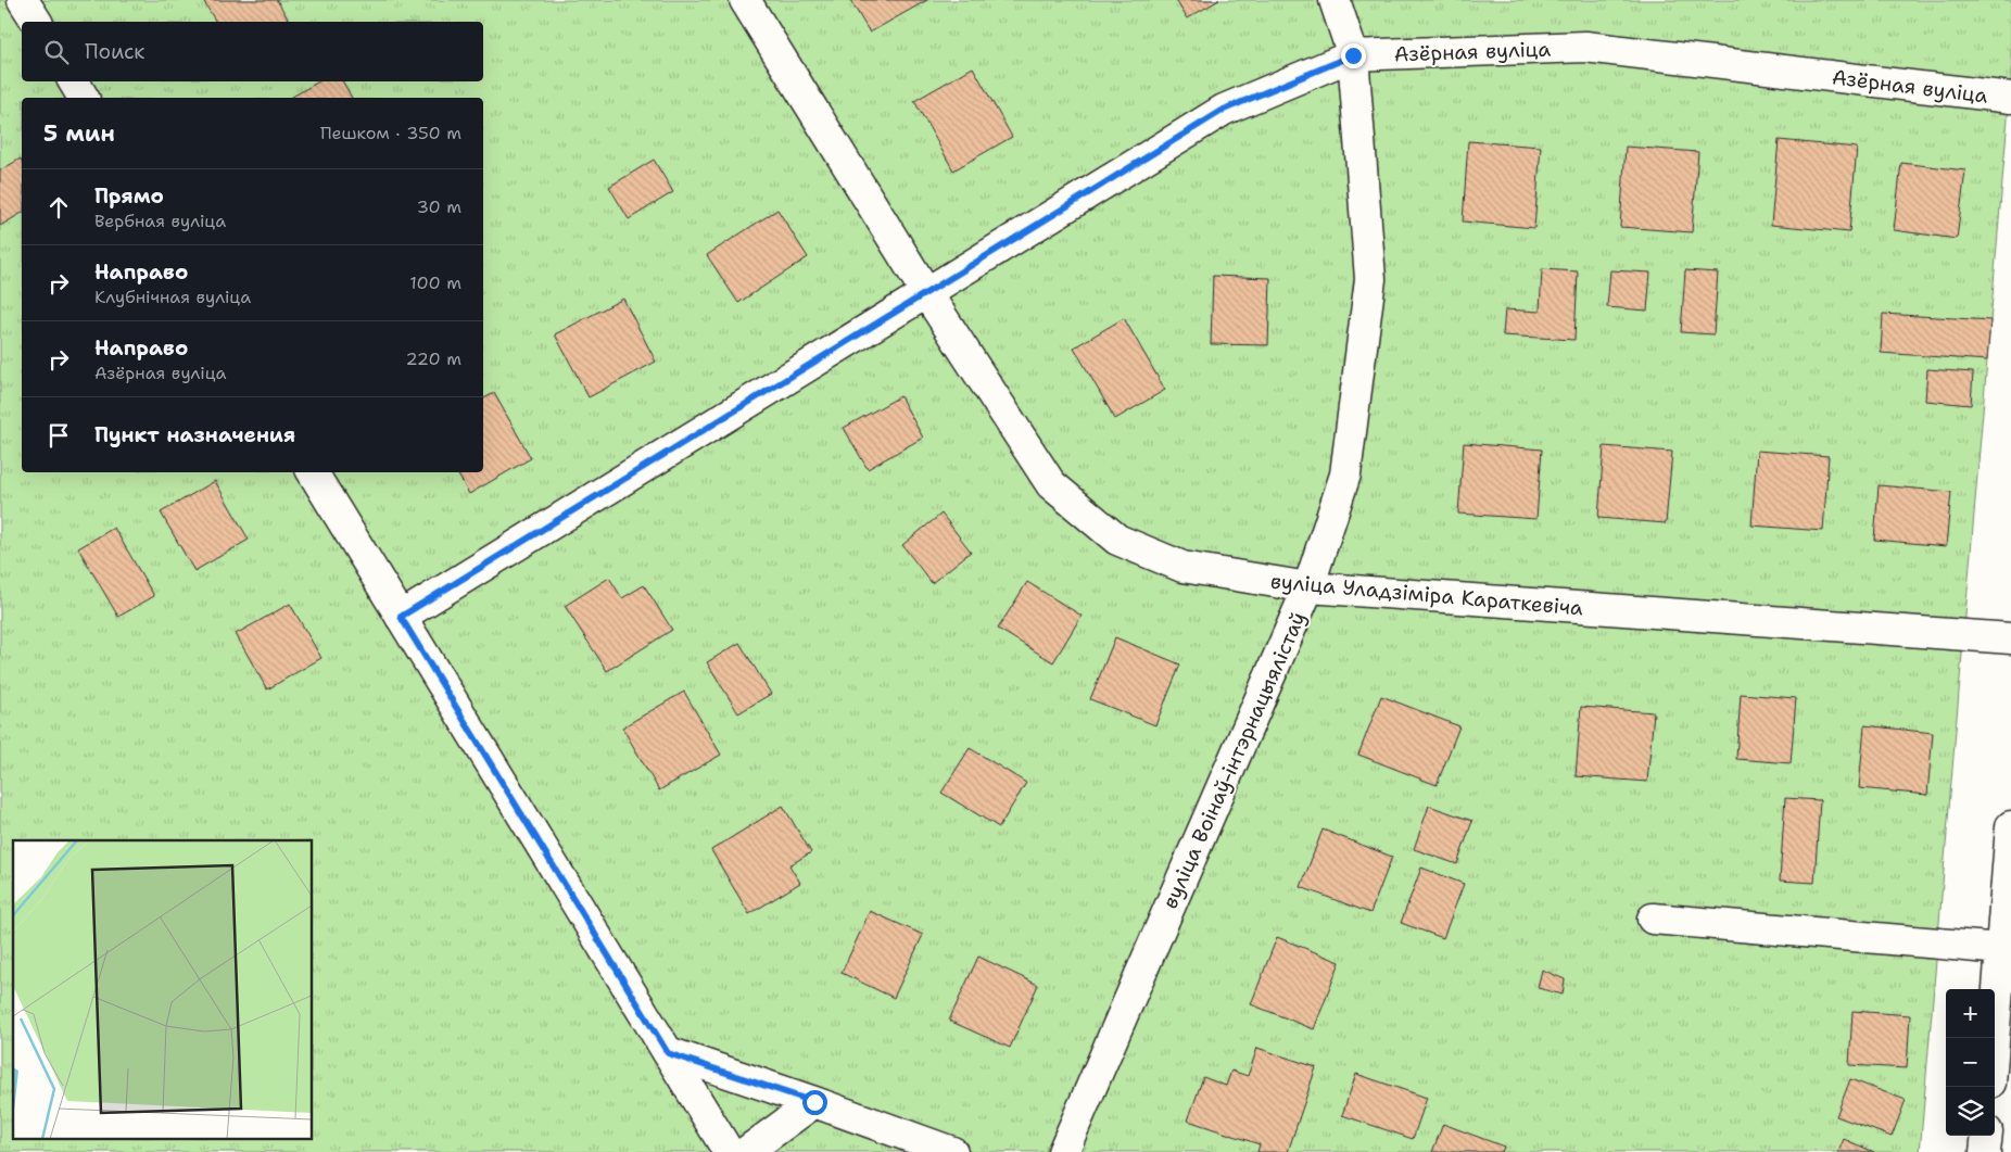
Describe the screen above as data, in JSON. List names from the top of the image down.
{
  "streets": {
    "street": ["Азёрная вуліца", "вуліца Уладзіміра Караткевіча", "вуліца Воінаў-інтэрнацыялістаў"]
  },
  "crossings": [
    ["Азёрная вуліца", "вуліца Уладзіміра Караткевіча"],
    ["Азёрная вуліца", "вуліца Воінаў-інтэрнацыялістаў"],
    ["вуліца Уладзіміра Караткевіча", "вуліца Воінаў-інтэрнацыялістаў"]
  ],
  "page": {
    "search": "Поиск",
    "heading": ["5 мин", "Пешком · 350 m"],
    "list": [
      ["Прямо", "Вербная вуліца", "30 m"],
      ["Направо", "Клубнічная вуліца", "100 m"],
      ["Направо", "Азёрная вуліца", "220 m"],
      "Пункт назначения"
    ],
    "map_buttons": ["+", "−"]
  }
}
